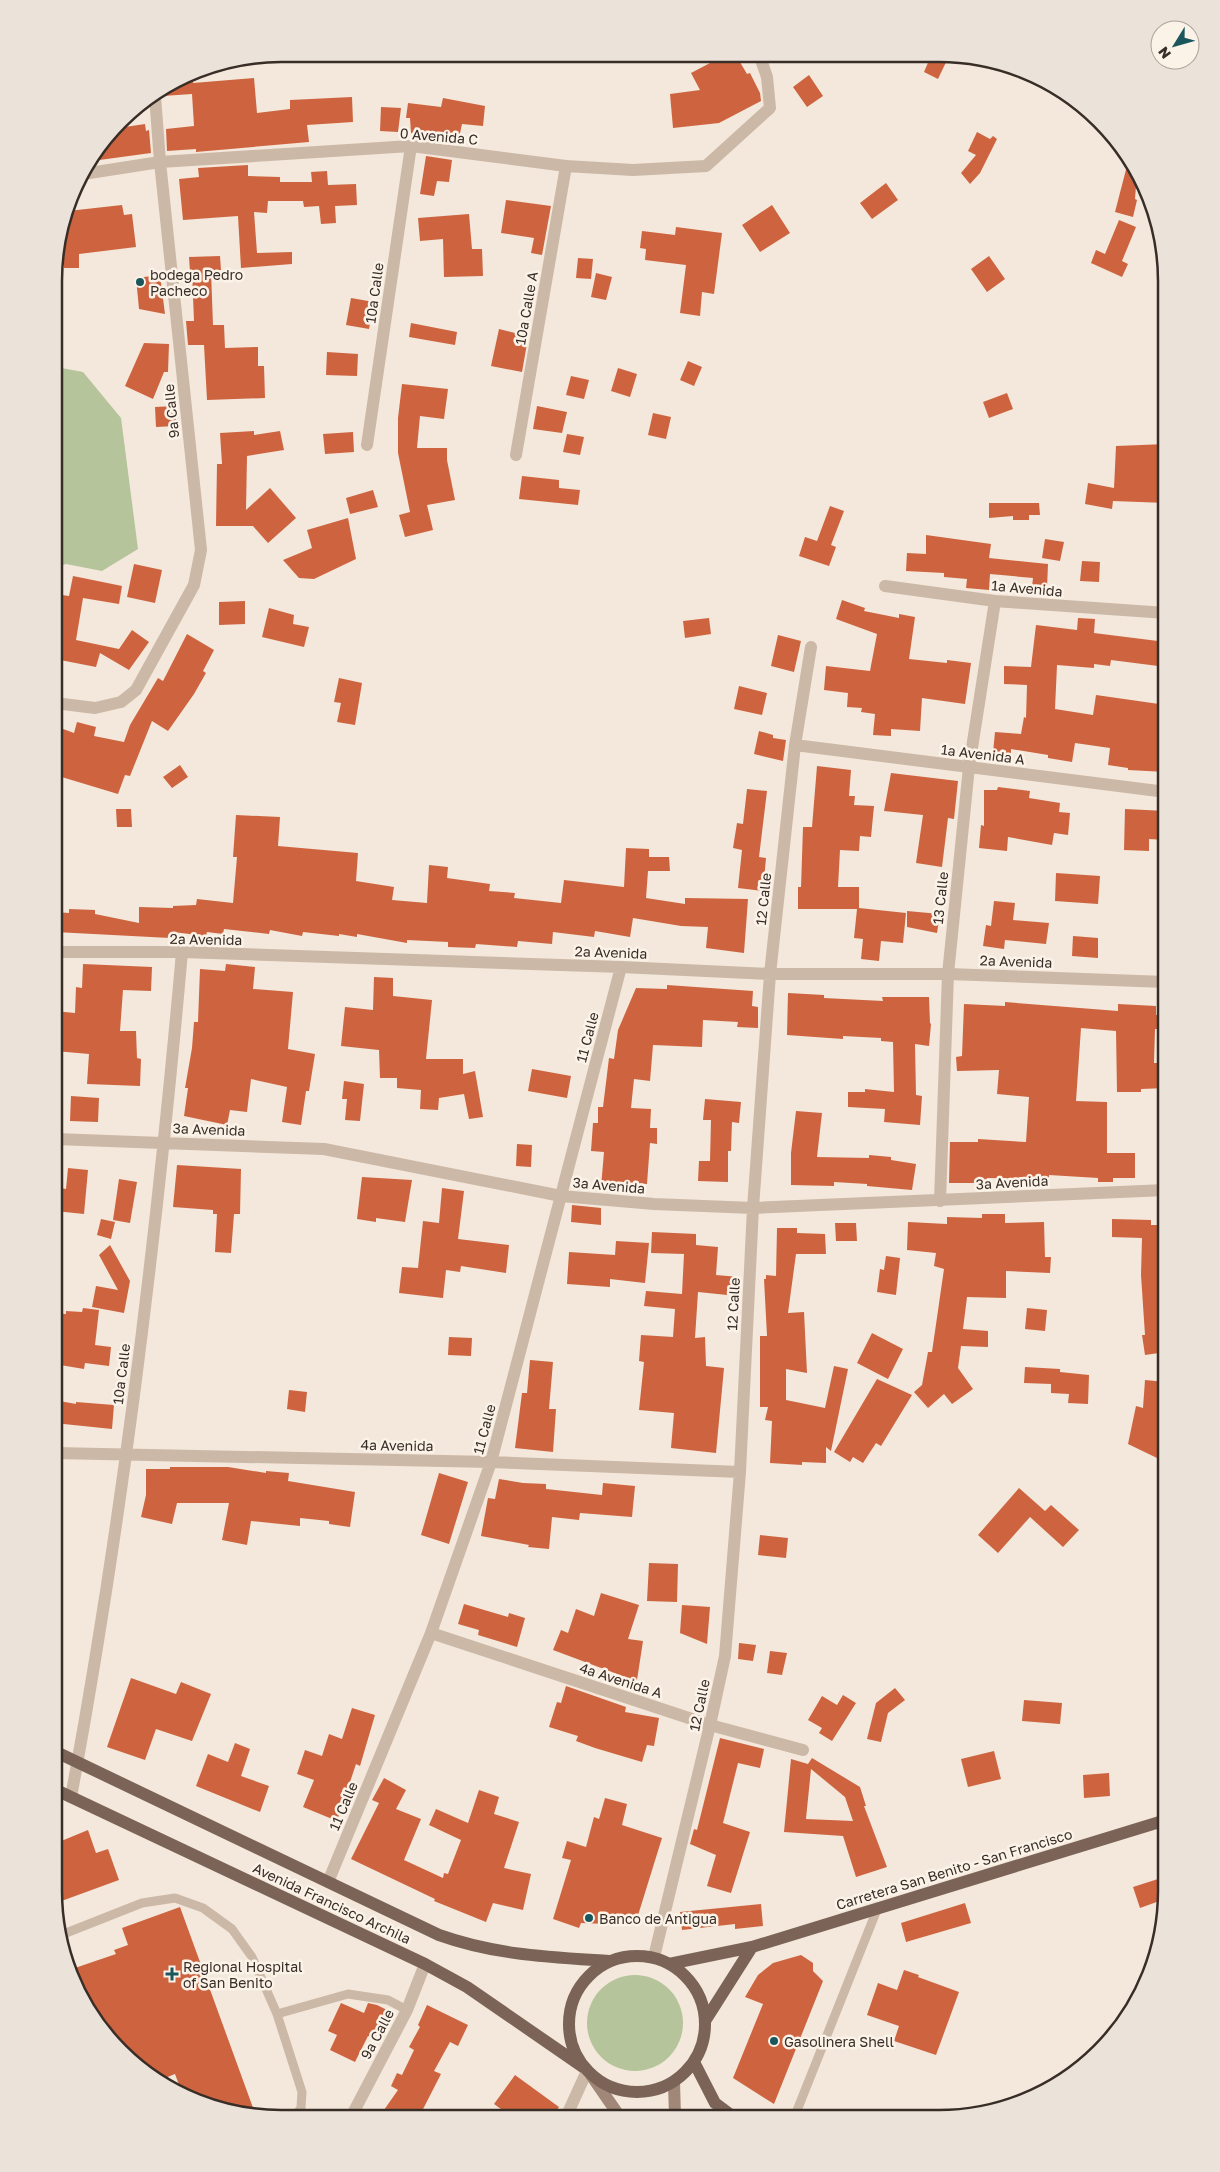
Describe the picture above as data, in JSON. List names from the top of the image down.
{
  "streets": {
    "main road": ["Carretera San Benito - San Francisco", "Avenida Francisco Archila"],
    "street": [
      "0 Avenida C",
      "10a Calle",
      "10a Calle A",
      "9a Calle",
      "1a Avenida",
      "1a Avenida A",
      "13 Calle",
      "12 Calle",
      "2a Avenida",
      "11 Calle",
      "3a Avenida",
      "4a Avenida",
      "4a Avenida A"
    ]
  },
  "crossings": [
    ["0 Avenida C", "10a Calle"],
    ["0 Avenida C", "10a Calle A"],
    ["0 Avenida C", "9a Calle"],
    ["10a Calle", "2a Avenida"],
    ["10a Calle", "3a Avenida"],
    ["10a Calle", "4a Avenida"],
    ["10a Calle", "Avenida Francisco Archila"],
    ["9a Calle", "Avenida Francisco Archila"],
    ["1a Avenida", "13 Calle"],
    ["1a Avenida A", "13 Calle"],
    ["1a Avenida A", "12 Calle"],
    ["13 Calle", "2a Avenida"],
    ["13 Calle", "3a Avenida"],
    ["12 Calle", "2a Avenida"],
    ["12 Calle", "3a Avenida"],
    ["12 Calle", "4a Avenida"],
    ["12 Calle", "4a Avenida A"],
    ["12 Calle", "Carretera San Benito - San Francisco"],
    ["12 Calle", "Avenida Francisco Archila"],
    ["2a Avenida", "11 Calle"],
    ["11 Calle", "3a Avenida"],
    ["11 Calle", "4a Avenida"],
    ["11 Calle", "4a Avenida A"],
    ["11 Calle", "Avenida Francisco Archila"],
    ["Carretera San Benito - San Francisco", "Avenida Francisco Archila"]
  ],
  "places": {
    "other": ["bodega Pedro Pacheco", "Banco de Antigua", "Gasolinera Shell"],
    "health": ["Regional Hospital of San Benito"]
  },
  "north": "bottom left"
}
